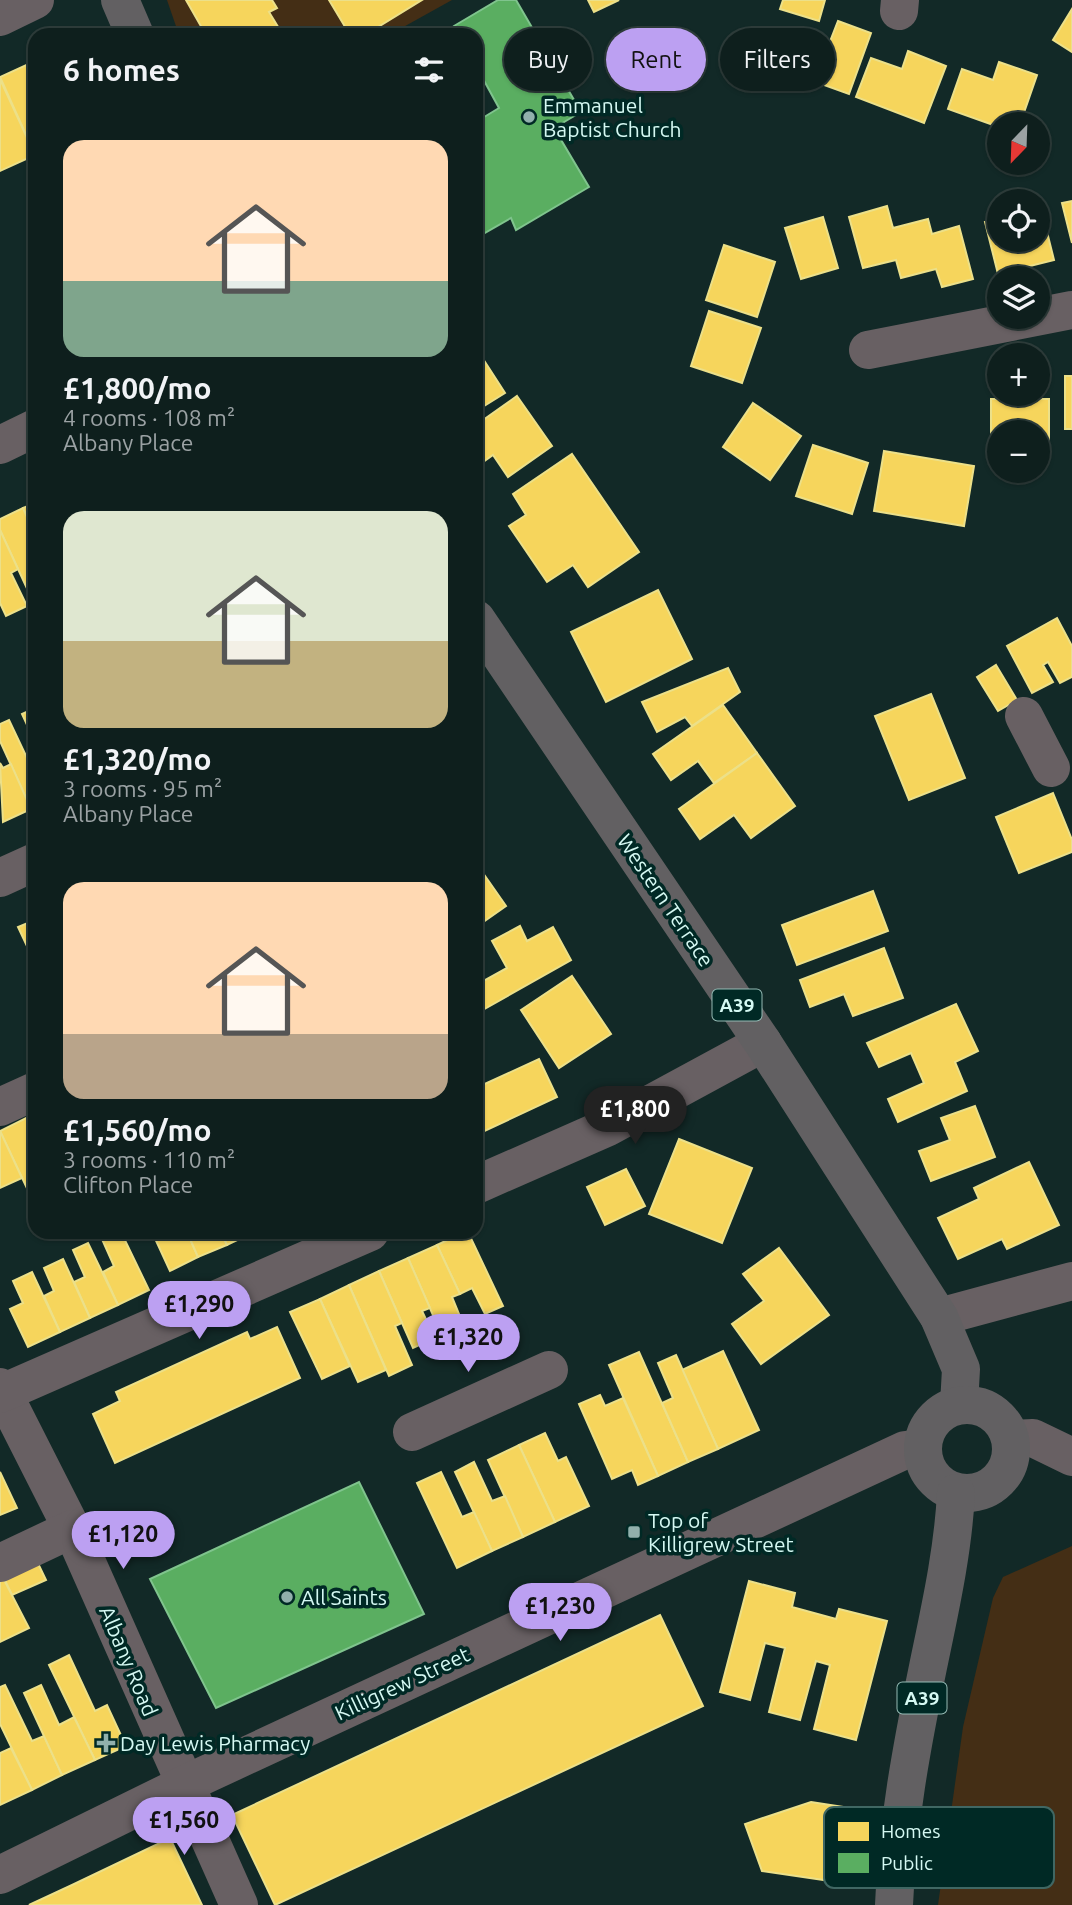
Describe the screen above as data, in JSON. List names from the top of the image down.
{
  "streets": {
    "main road": ["Western Terrace", "A39"],
    "street": ["Albany Road", "Killigrew Street"]
  },
  "crossings": [
    ["Western Terrace", "A39"],
    ["Western Terrace", "Killigrew Street"],
    ["A39", "Killigrew Street"],
    ["Albany Road", "Killigrew Street"]
  ],
  "places": {
    "other": ["Emmanuel Baptist Church", "All Saints"],
    "transit": ["Top of Killigrew Street"],
    "health": ["Day Lewis Pharmacy"]
  },
  "legend": ["Homes", "Public"],
  "north": "bottom left",
  "page": {
    "chip": ["Buy", "Rent", "Filters"],
    "heading": "6 homes",
    "map_buttons": ["+", "−"],
    "list": [
      {
        "name": "£1,800/mo",
        "note": "4 rooms · 108 m² · Albany Place"
      },
      {
        "name": "£1,320/mo",
        "note": "3 rooms · 95 m² · Albany Place"
      },
      {
        "name": "£1,560/mo",
        "note": "3 rooms · 110 m² · Clifton Place"
      }
    ],
    "price": [
      "£1,800",
      "£1,290",
      "£1,320",
      "£1,120",
      "£1,230",
      "£1,560"
    ]
  }
}
